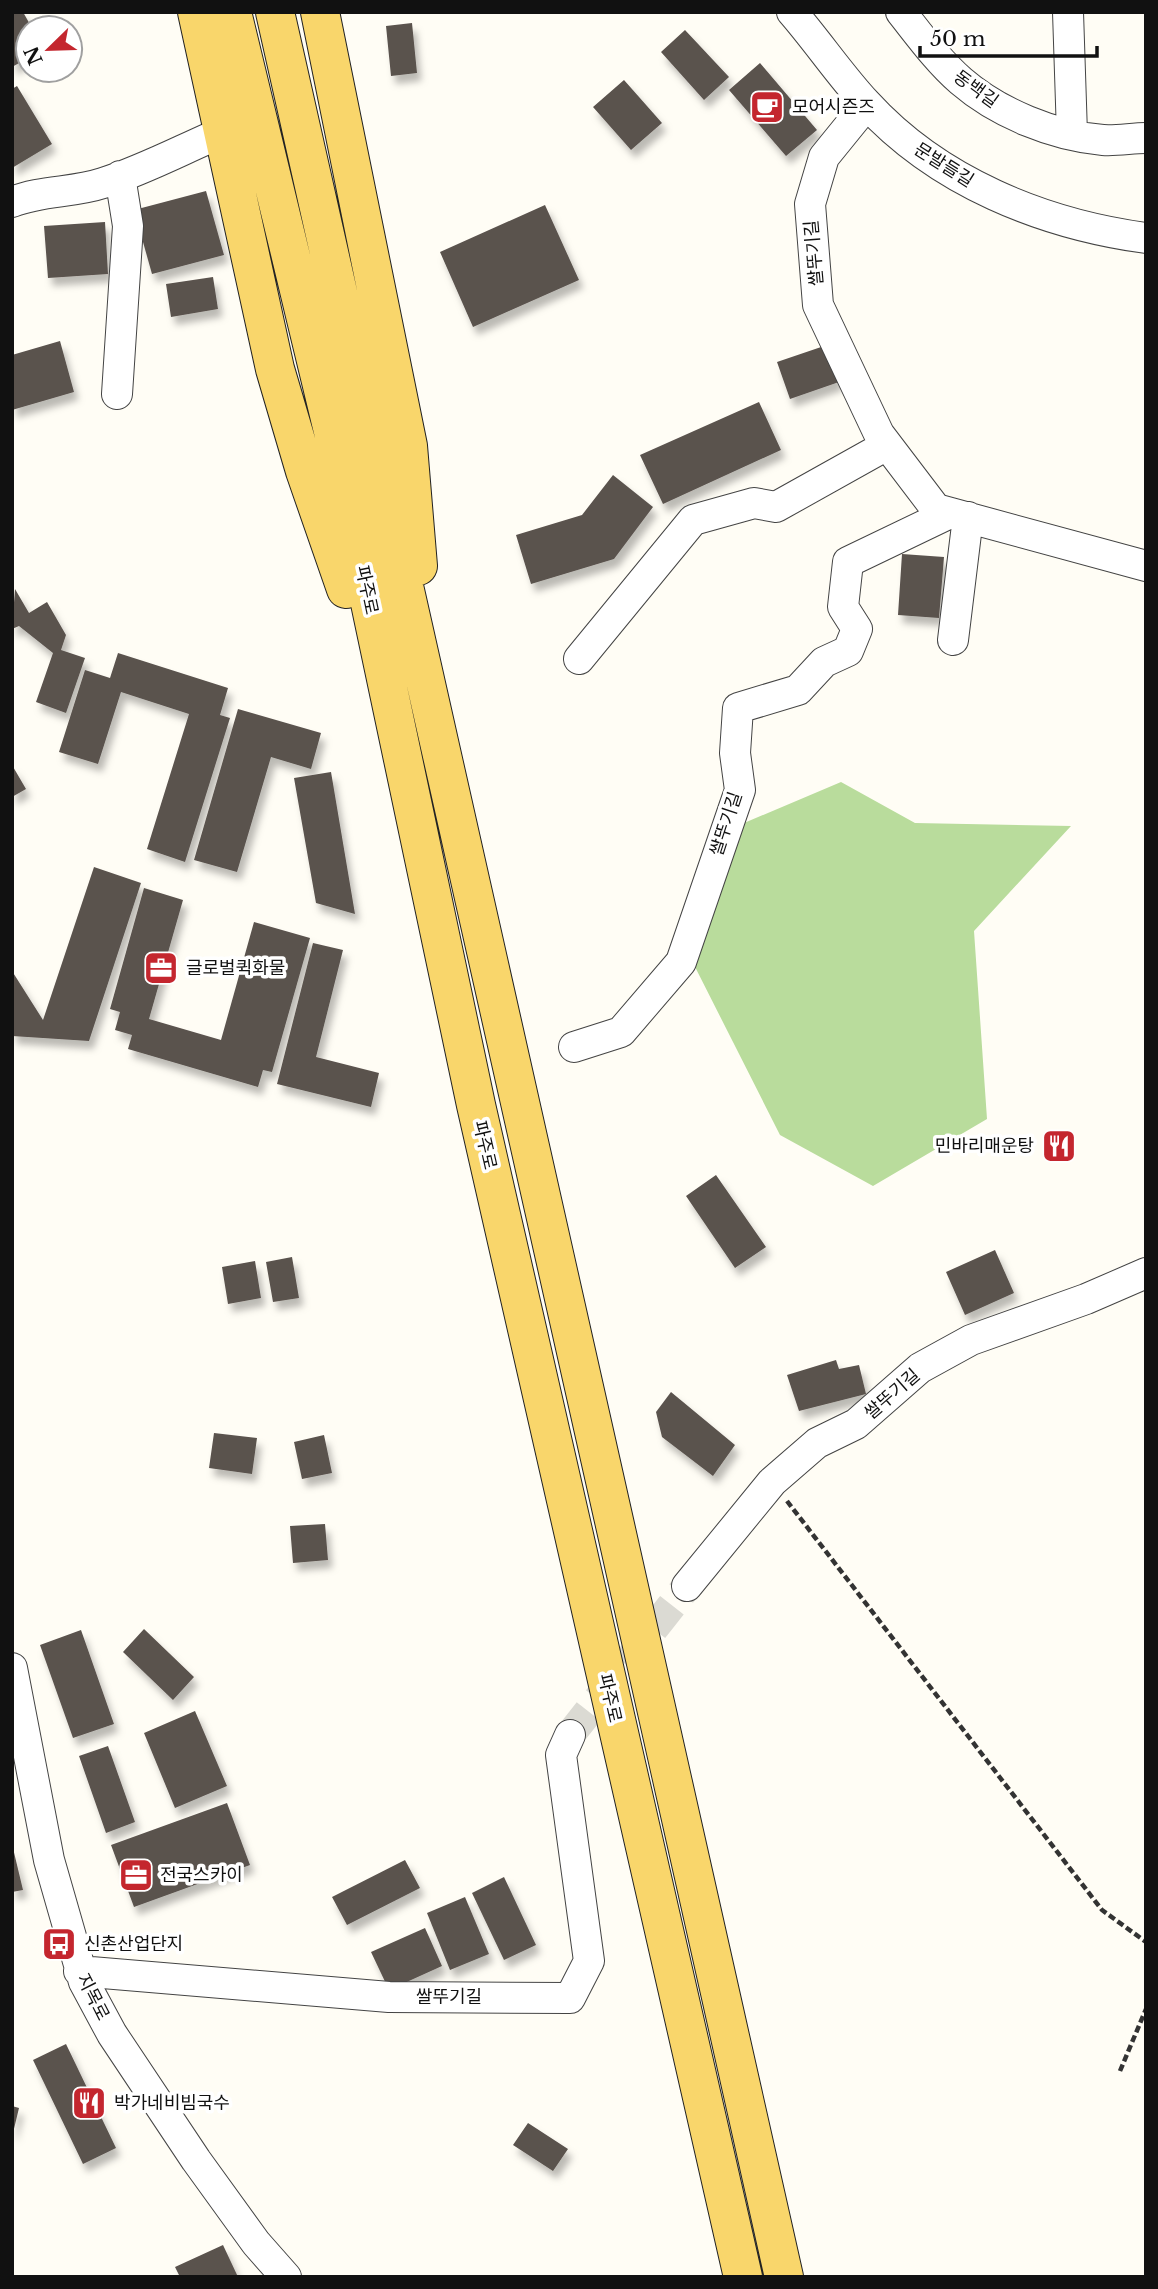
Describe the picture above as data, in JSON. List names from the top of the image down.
{
  "streets": {
    "main road": ["파주로"],
    "street": [
      "동백길",
      "문발들길",
      "쌀뚜기길",
      "지목로"
    ]
  },
  "crossings": [
    ["문발들길", "쌀뚜기길"],
    ["쌀뚜기길", "지목로"]
  ],
  "places": {
    "cafe": ["모어시즌즈"],
    "office": ["글로벌퀵화물", "전국스카이"],
    "restaurant": ["민바리매운탕", "박가네비빔국수"],
    "bus stop": ["신촌산업단지"]
  },
  "scale_bar": "50 m",
  "north": "bottom left"
}
